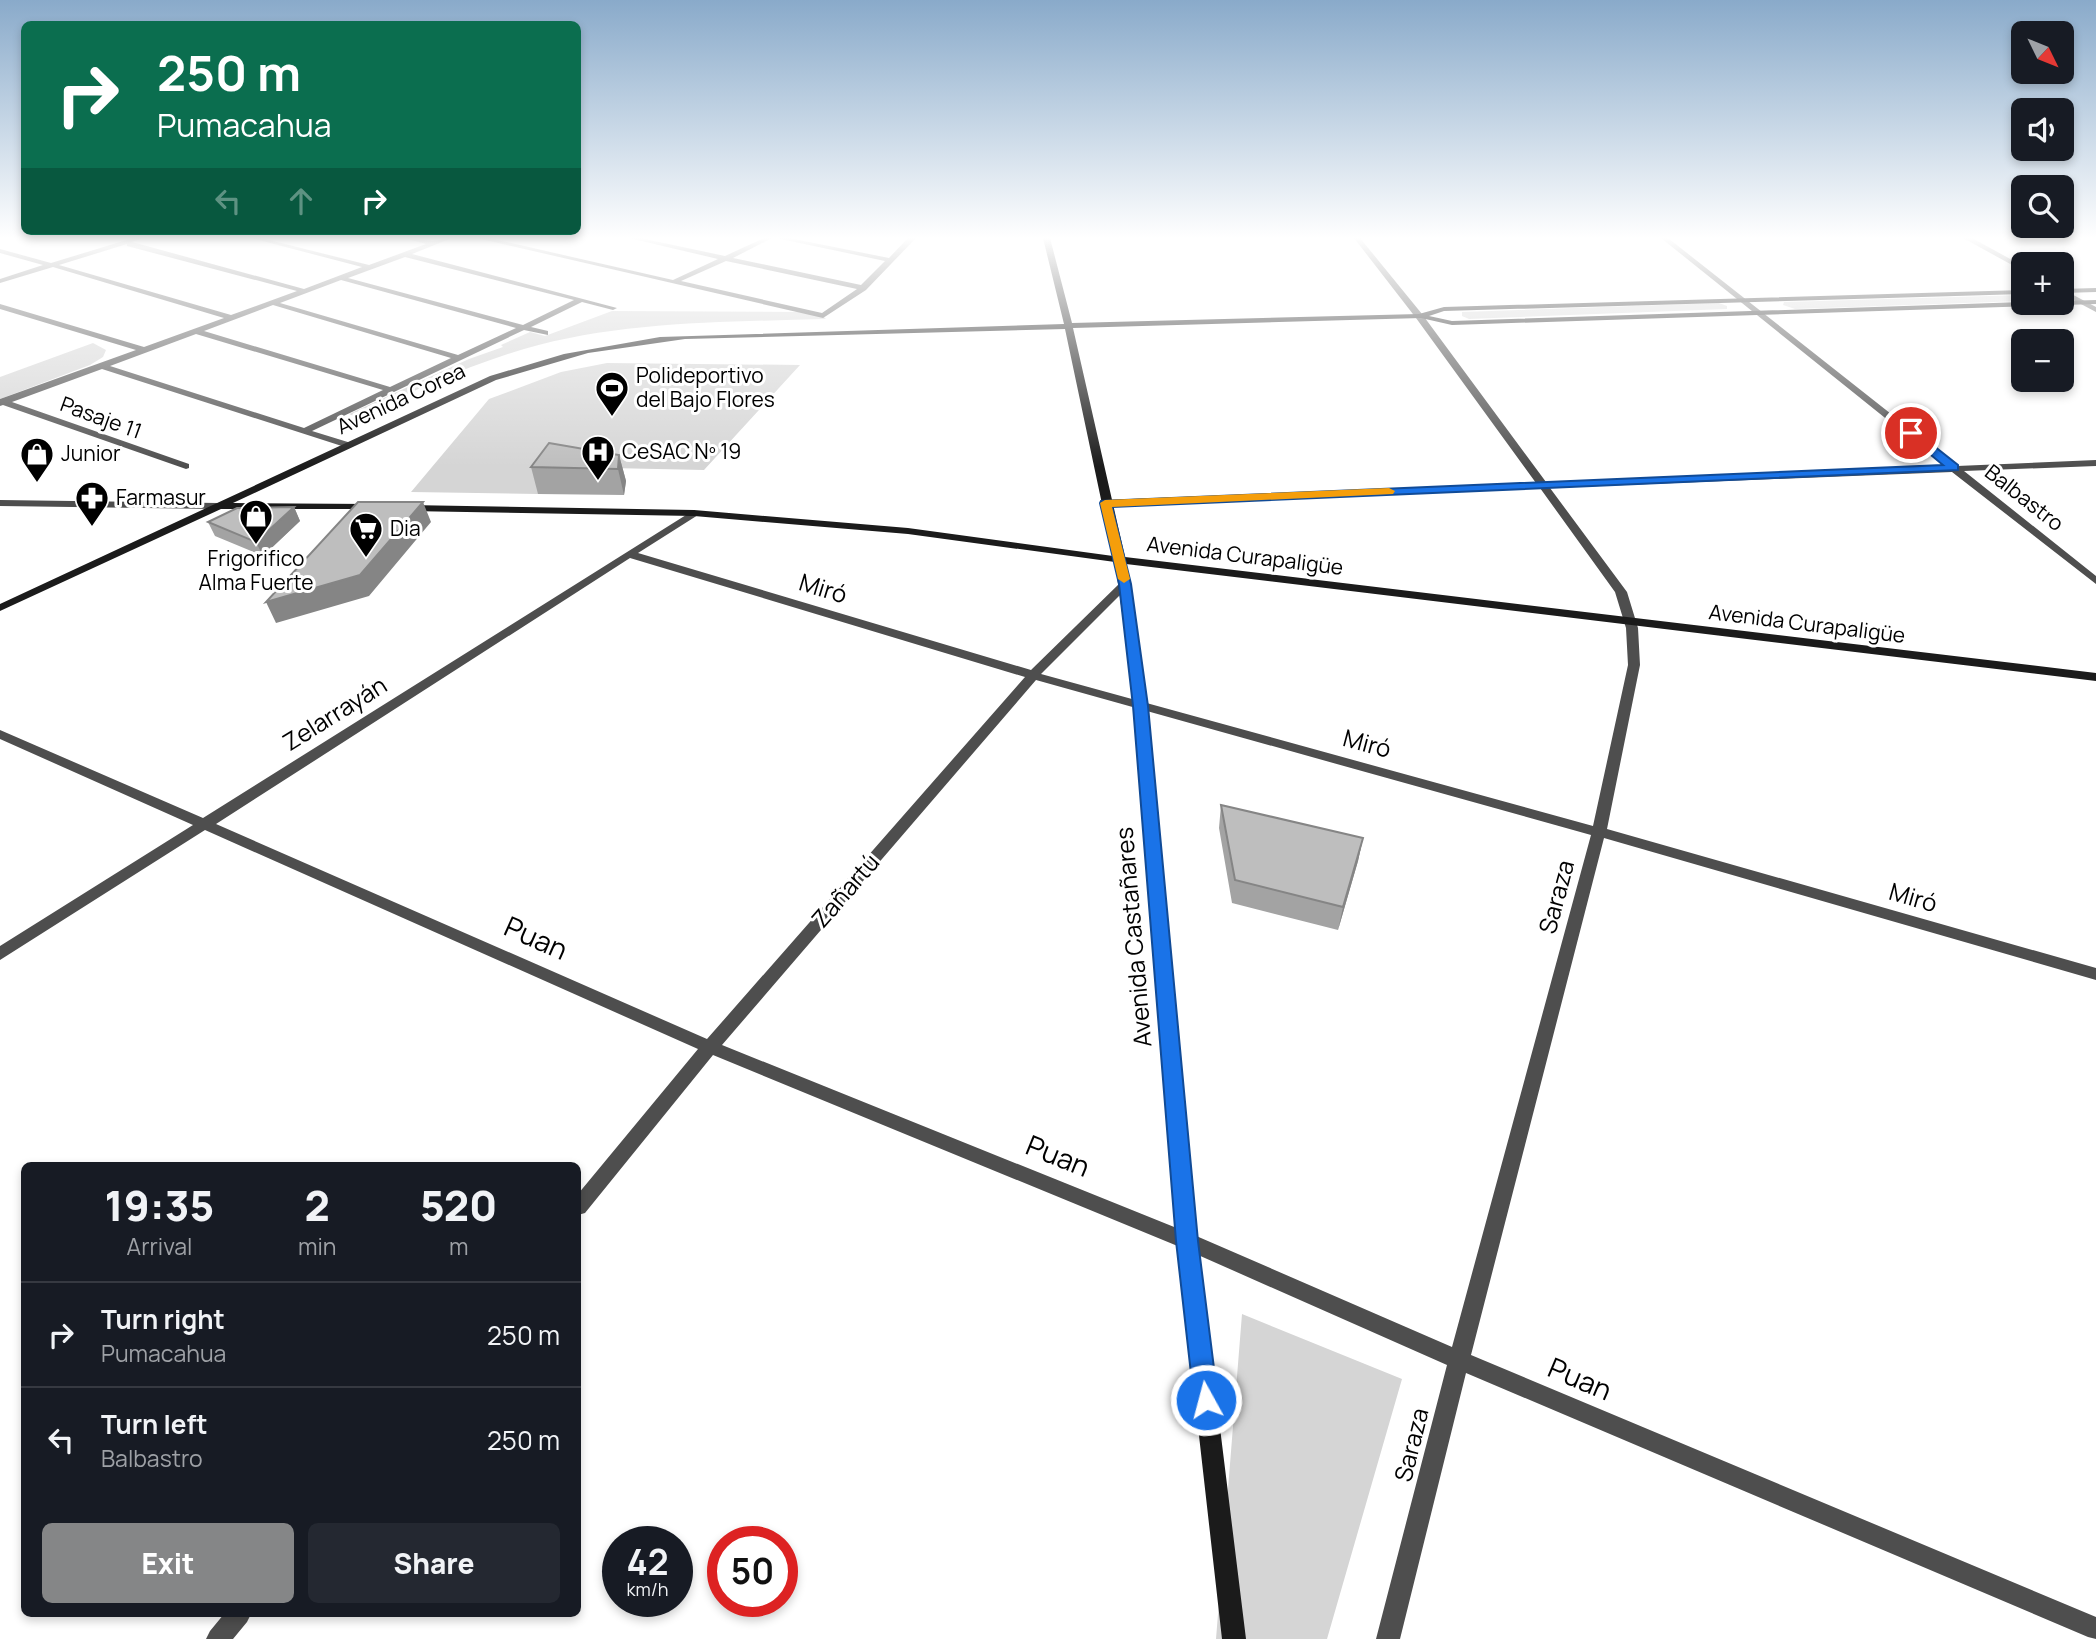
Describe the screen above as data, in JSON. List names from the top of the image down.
{
  "streets": {
    "main road": ["Avenida Corea", "Avenida Curapaligüe", "Avenida Castañares"],
    "street": [
      "Pasaje 11",
      "Balbastro",
      "Miró",
      "Zelarrayán",
      "Zañartú",
      "Saraza",
      "Puan"
    ]
  },
  "crossings": [
    ["Avenida Corea", "Saraza"],
    ["Avenida Corea", "Avenida Castañares"],
    ["Avenida Curapaligüe", "Zelarrayán"],
    ["Avenida Curapaligüe", "Saraza"],
    ["Avenida Curapaligüe", "Avenida Castañares"],
    ["Miró", "Zelarrayán"],
    ["Miró", "Zañartú"],
    ["Miró", "Saraza"],
    ["Miró", "Avenida Castañares"],
    ["Zelarrayán", "Puan"],
    ["Zañartú", "Avenida Castañares"],
    ["Zañartú", "Puan"],
    ["Saraza", "Puan"],
    ["Avenida Castañares", "Puan"]
  ],
  "places": {
    "sports": ["Polideportivo del Bajo Flores"],
    "hospital": ["CeSAC Nº 19"],
    "shop": ["Junior", "Frigorifico Alma Fuerte"],
    "pharmacy": ["Farmasur"],
    "supermarket": ["Dia"]
  },
  "north": "bottom right",
  "page": {
    "map_buttons": ["+", "−"],
    "turn": ["250 m", "Pumacahua"],
    "eta": [
      "19:35",
      "Arrival",
      "2",
      "min",
      "520",
      "m"
    ],
    "list": [
      {
        "name": "Turn right",
        "note": "Pumacahua",
        "value": "250 m"
      },
      {
        "name": "Turn left",
        "note": "Balbastro",
        "value": "250 m"
      }
    ],
    "buttons": ["Exit", "Share"],
    "speed": "42 km/h",
    "limit": "50"
  }
}
